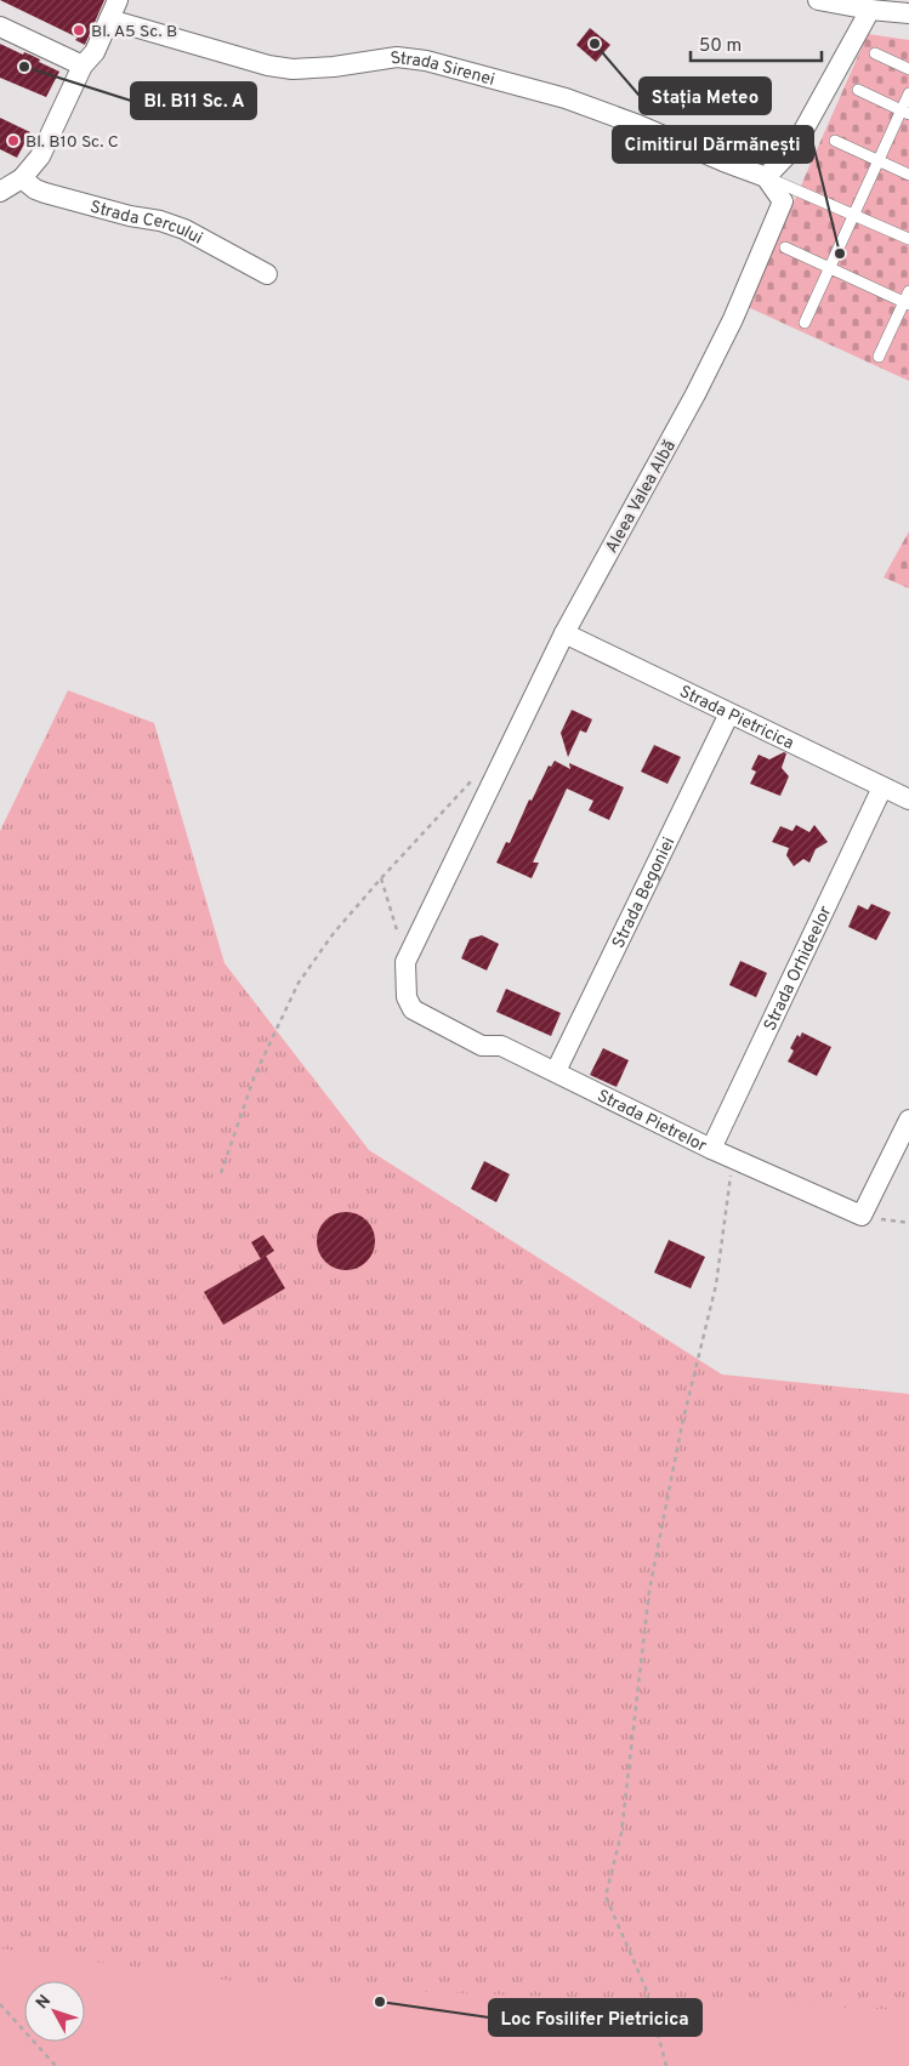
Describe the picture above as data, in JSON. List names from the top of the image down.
{
  "streets": {
    "street": [
      "Strada Sirenei",
      "Strada Cercului",
      "Aleea Valea Albă",
      "Strada Pietricica",
      "Strada Begoniei",
      "Strada Orhideelor",
      "Strada Pietrelor"
    ]
  },
  "crossings": [
    ["Strada Sirenei", "Aleea Valea Albă"],
    ["Aleea Valea Albă", "Strada Pietricica"],
    ["Aleea Valea Albă", "Strada Pietrelor"],
    ["Strada Pietricica", "Strada Begoniei"],
    ["Strada Pietricica", "Strada Orhideelor"],
    ["Strada Begoniei", "Strada Pietrelor"],
    ["Strada Orhideelor", "Strada Pietrelor"]
  ],
  "places": [
    "Bl. A5 Sc. B",
    "Stația Meteo",
    "Bl. B11 Sc. A",
    "Bl. B10 Sc. C",
    "Cimitirul Dărmănești",
    "Loc Fosilifer Pietricica"
  ],
  "scale_bar": "50 m",
  "north": "top left"
}
